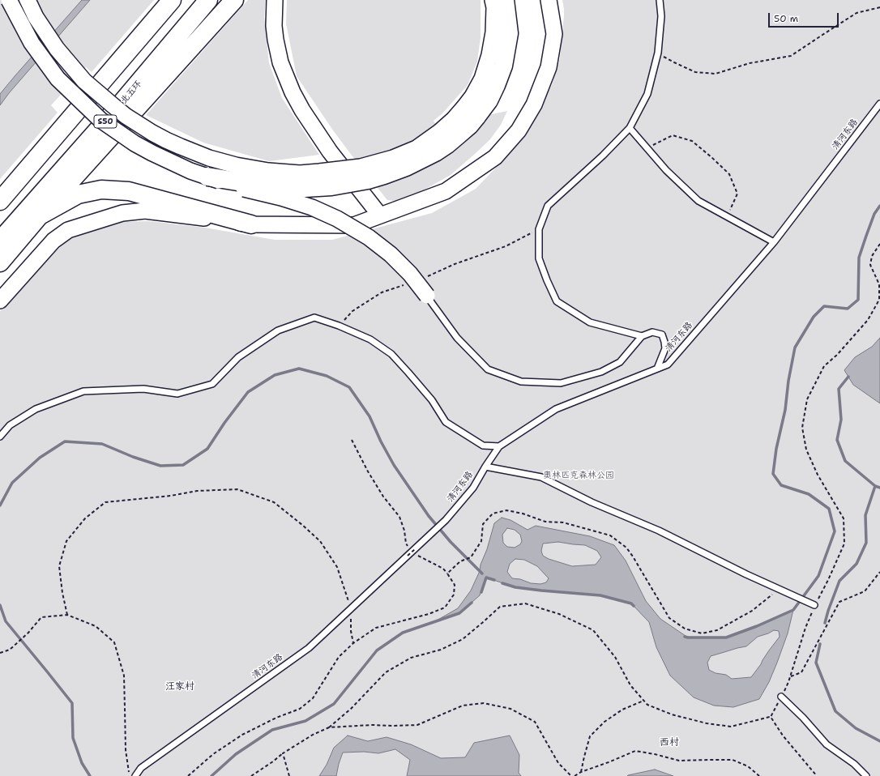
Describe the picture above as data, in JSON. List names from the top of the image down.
{
  "streets": {
    "highway": ["北五环", "S50"],
    "lane": ["清河东路"]
  },
  "districts": ["汪家村", "西村"],
  "parks": ["奥林匹克森林公园"],
  "scale_bar": "50 m"
}
